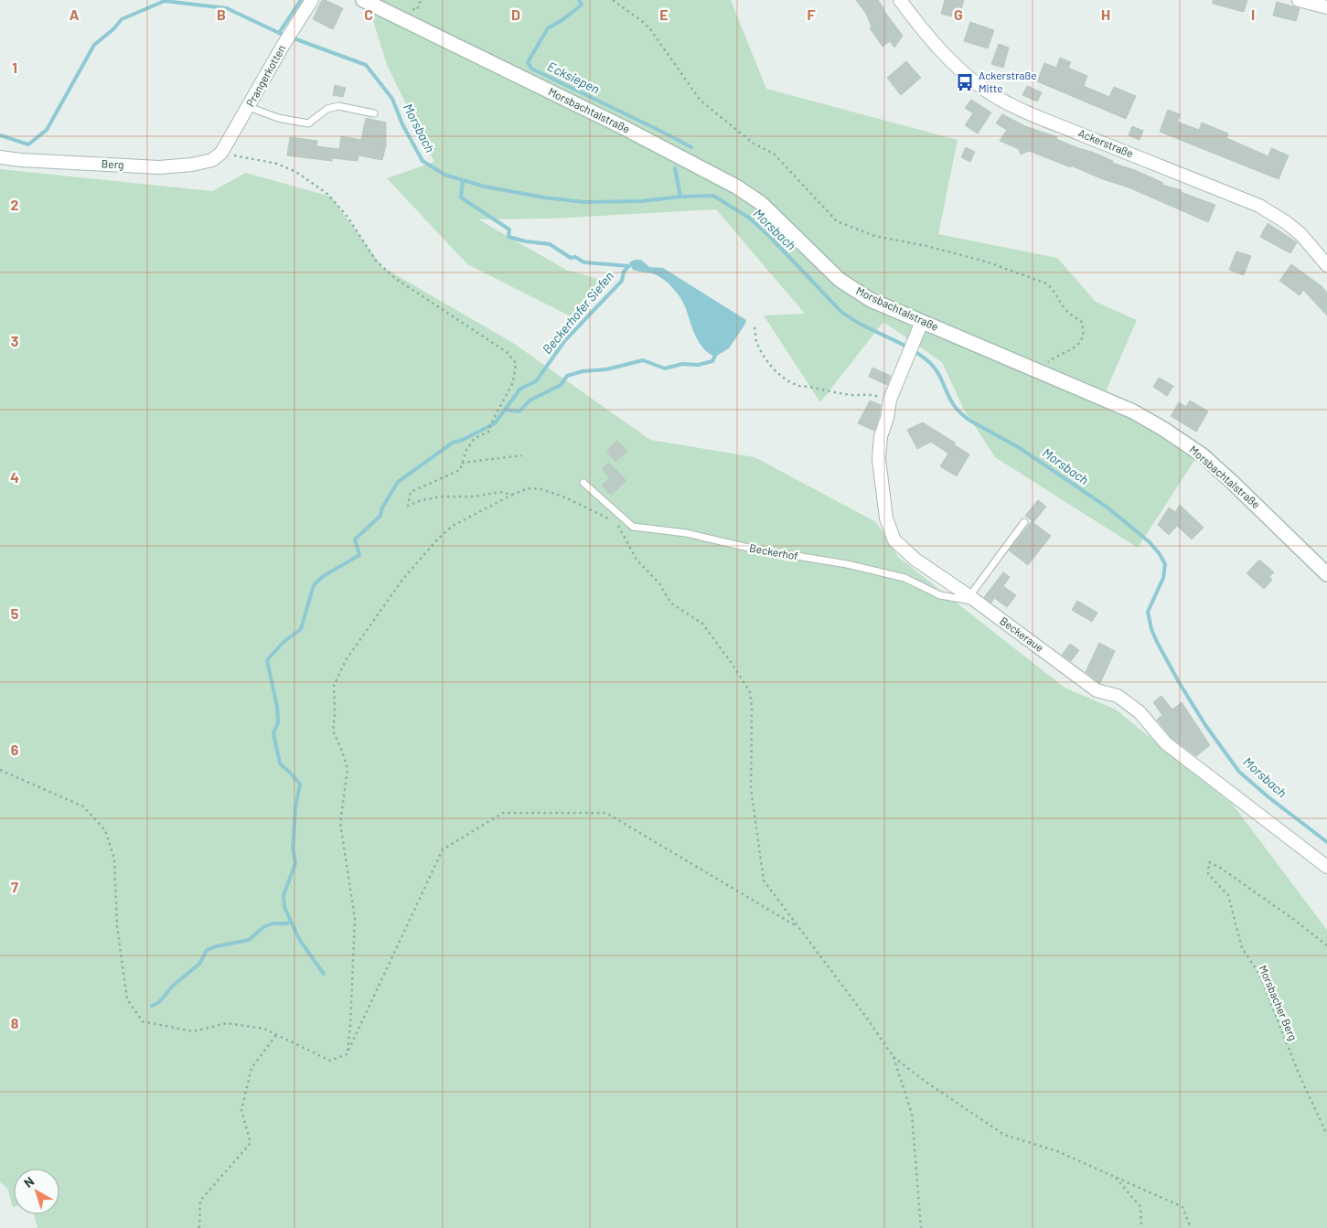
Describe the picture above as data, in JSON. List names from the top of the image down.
{
  "streets": {
    "main road": ["Morsbachtalstraße"],
    "street": [
      "Prangerkotten",
      "Ackerstraße",
      "Berg",
      "Beckeraue"
    ],
    "lane": ["Beckerhof"],
    "path": ["Morsbacher Berg"]
  },
  "crossings": [
    ["Prangerkotten", "Berg"],
    ["Morsbachtalstraße", "Beckeraue"],
    ["Beckerhof", "Beckeraue"]
  ],
  "water": ["Ecksiepen", "Morsbach", "Beckerhofer Siefen"],
  "places": {
    "bus stop": ["Ackerstraße Mitte"]
  },
  "north": "top left",
  "grid": {
    "columns": [
      "A",
      "B",
      "C",
      "D",
      "E",
      "F",
      "G",
      "H",
      "I"
    ],
    "rows": [
      "1",
      "2",
      "3",
      "4",
      "5",
      "6",
      "7",
      "8"
    ]
  }
}
